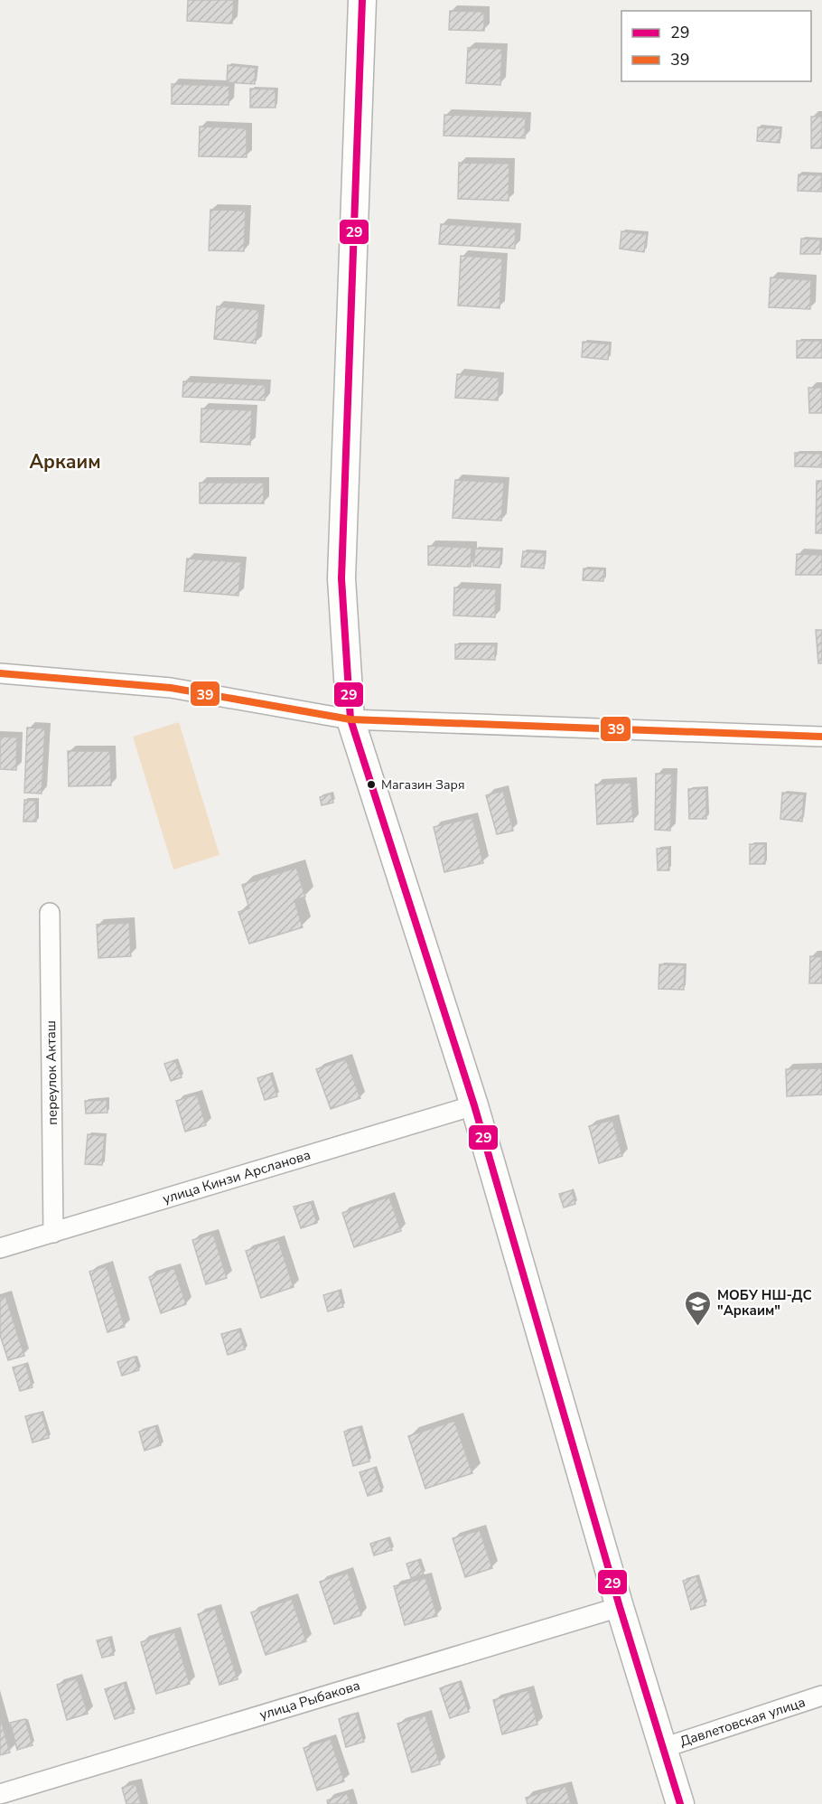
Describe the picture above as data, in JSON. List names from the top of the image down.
{
  "streets": {
    "street": [
      "переулок Акташ",
      "улица Кинзи Арсланова",
      "улица Рыбакова",
      "Давлетовская улица"
    ]
  },
  "crossings": [
    ["переулок Акташ", "улица Кинзи Арсланова"]
  ],
  "districts": ["Аркаим"],
  "places": {
    "other": ["Магазин Заря"],
    "school or university": ["МОБУ НШ-ДС \"Аркаим\""]
  },
  "lines": ["transit line 29", "transit line 39"],
  "legend": ["29", "39"]
}
